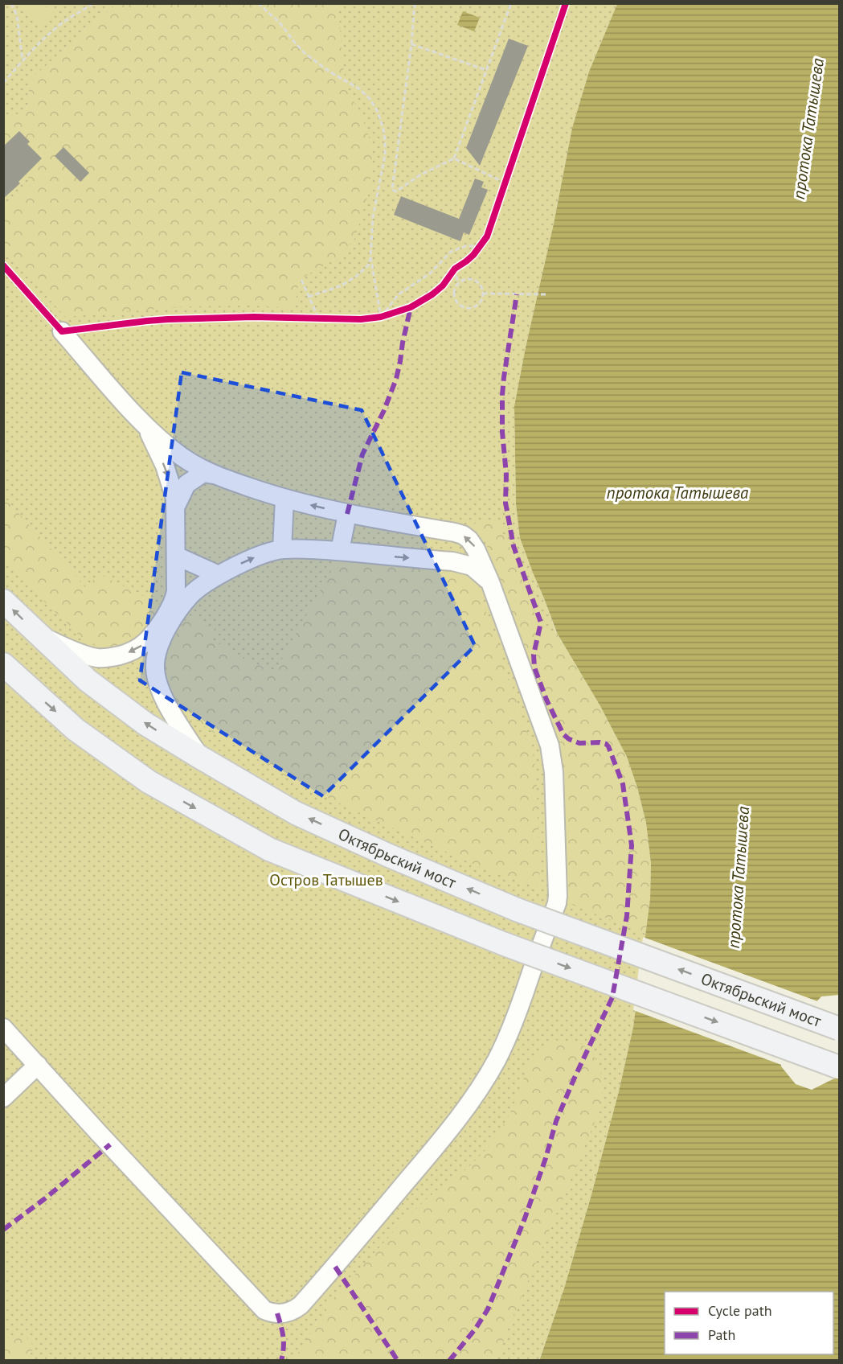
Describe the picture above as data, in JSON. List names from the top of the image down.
{
  "streets": {
    "main road": ["Октябрьский мост"]
  },
  "water": ["протока Татышева"],
  "parks": ["Остров Татышев"],
  "legend": ["Cycle path", "Path"]
}
